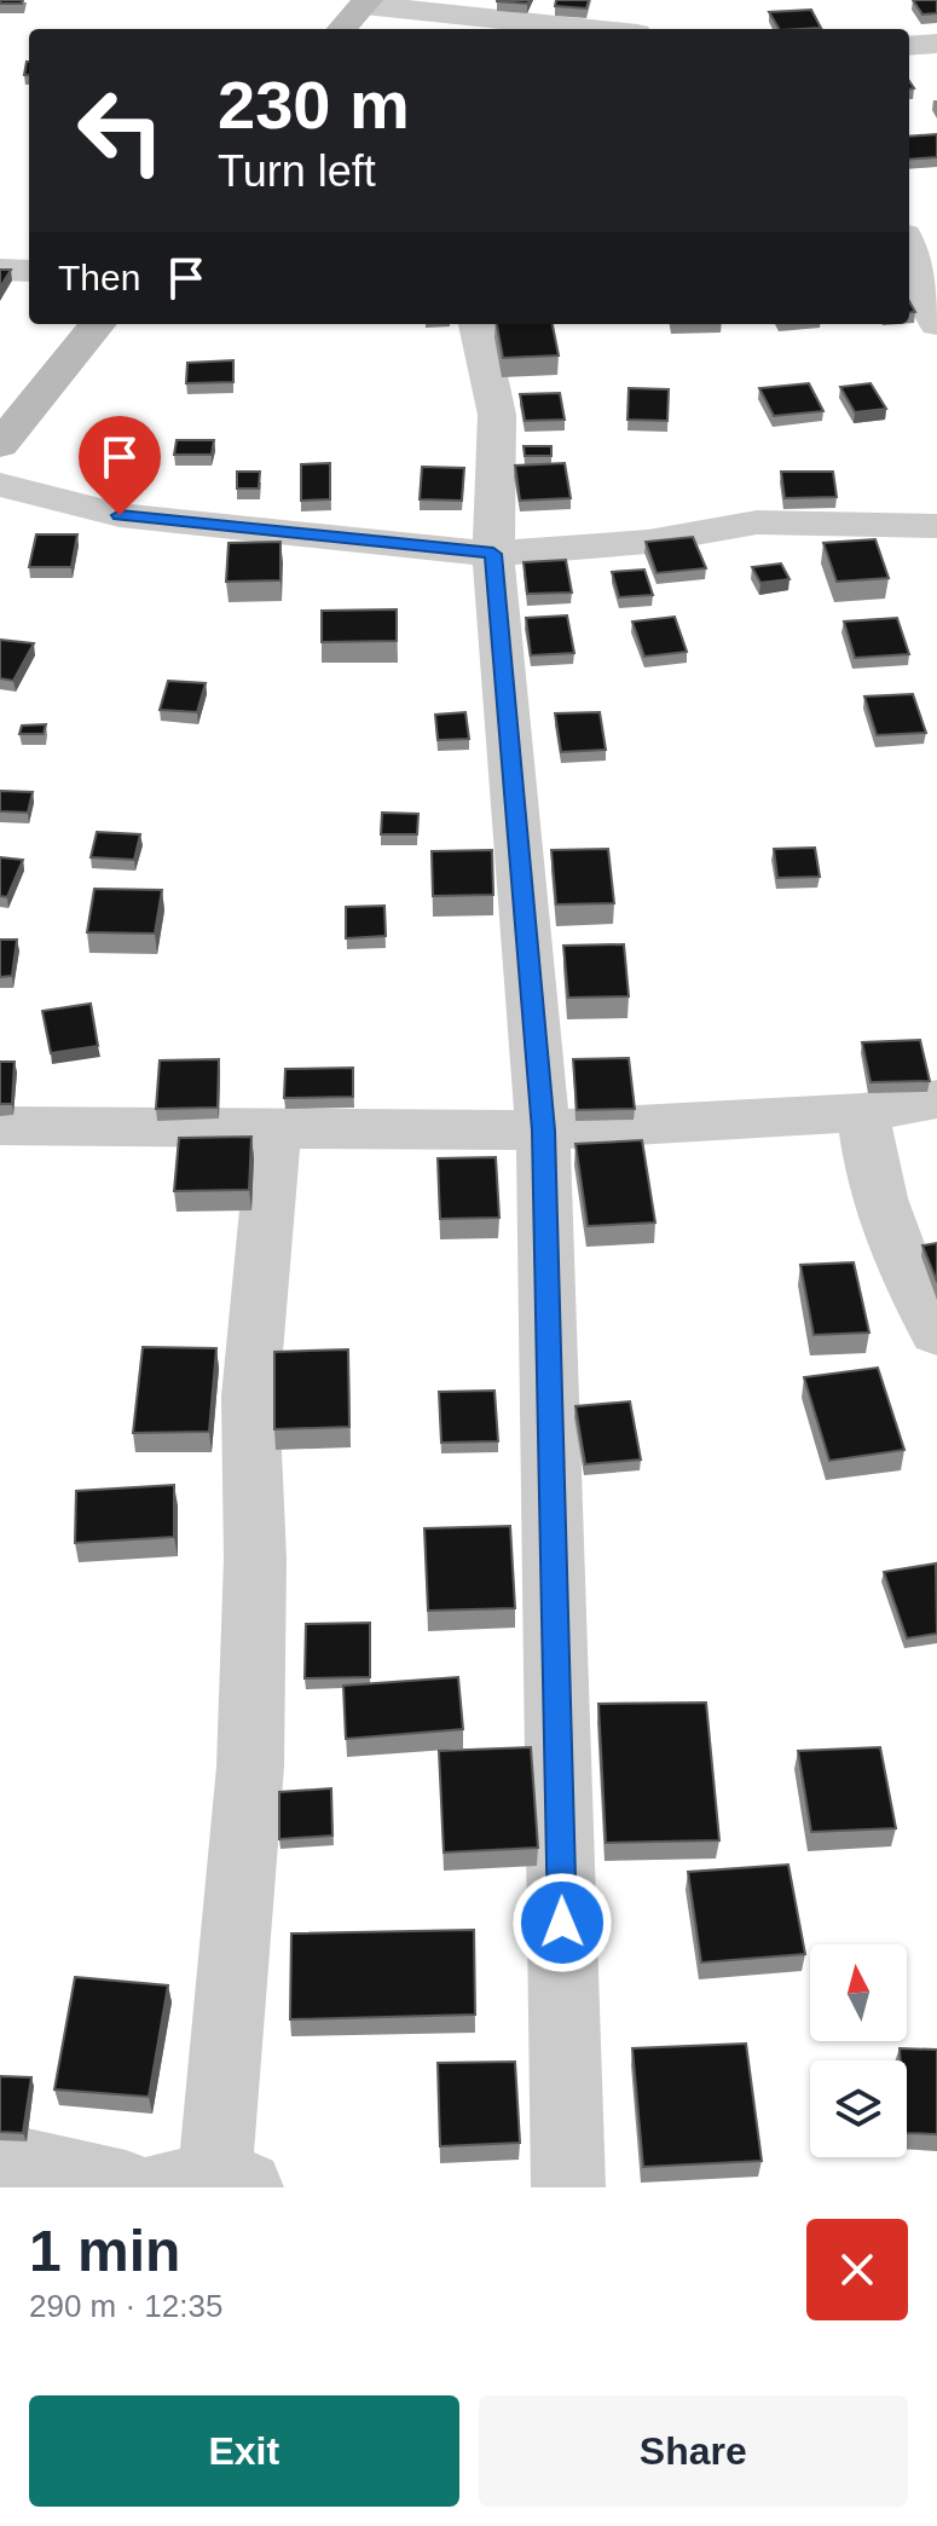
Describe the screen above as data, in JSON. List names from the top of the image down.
{
  "north": "top",
  "page": {
    "turn": ["230 m", "Turn left"],
    "then": "Then",
    "heading": ["1 min", "290 m · 12:35"],
    "buttons": ["Exit", "Share"]
  }
}
